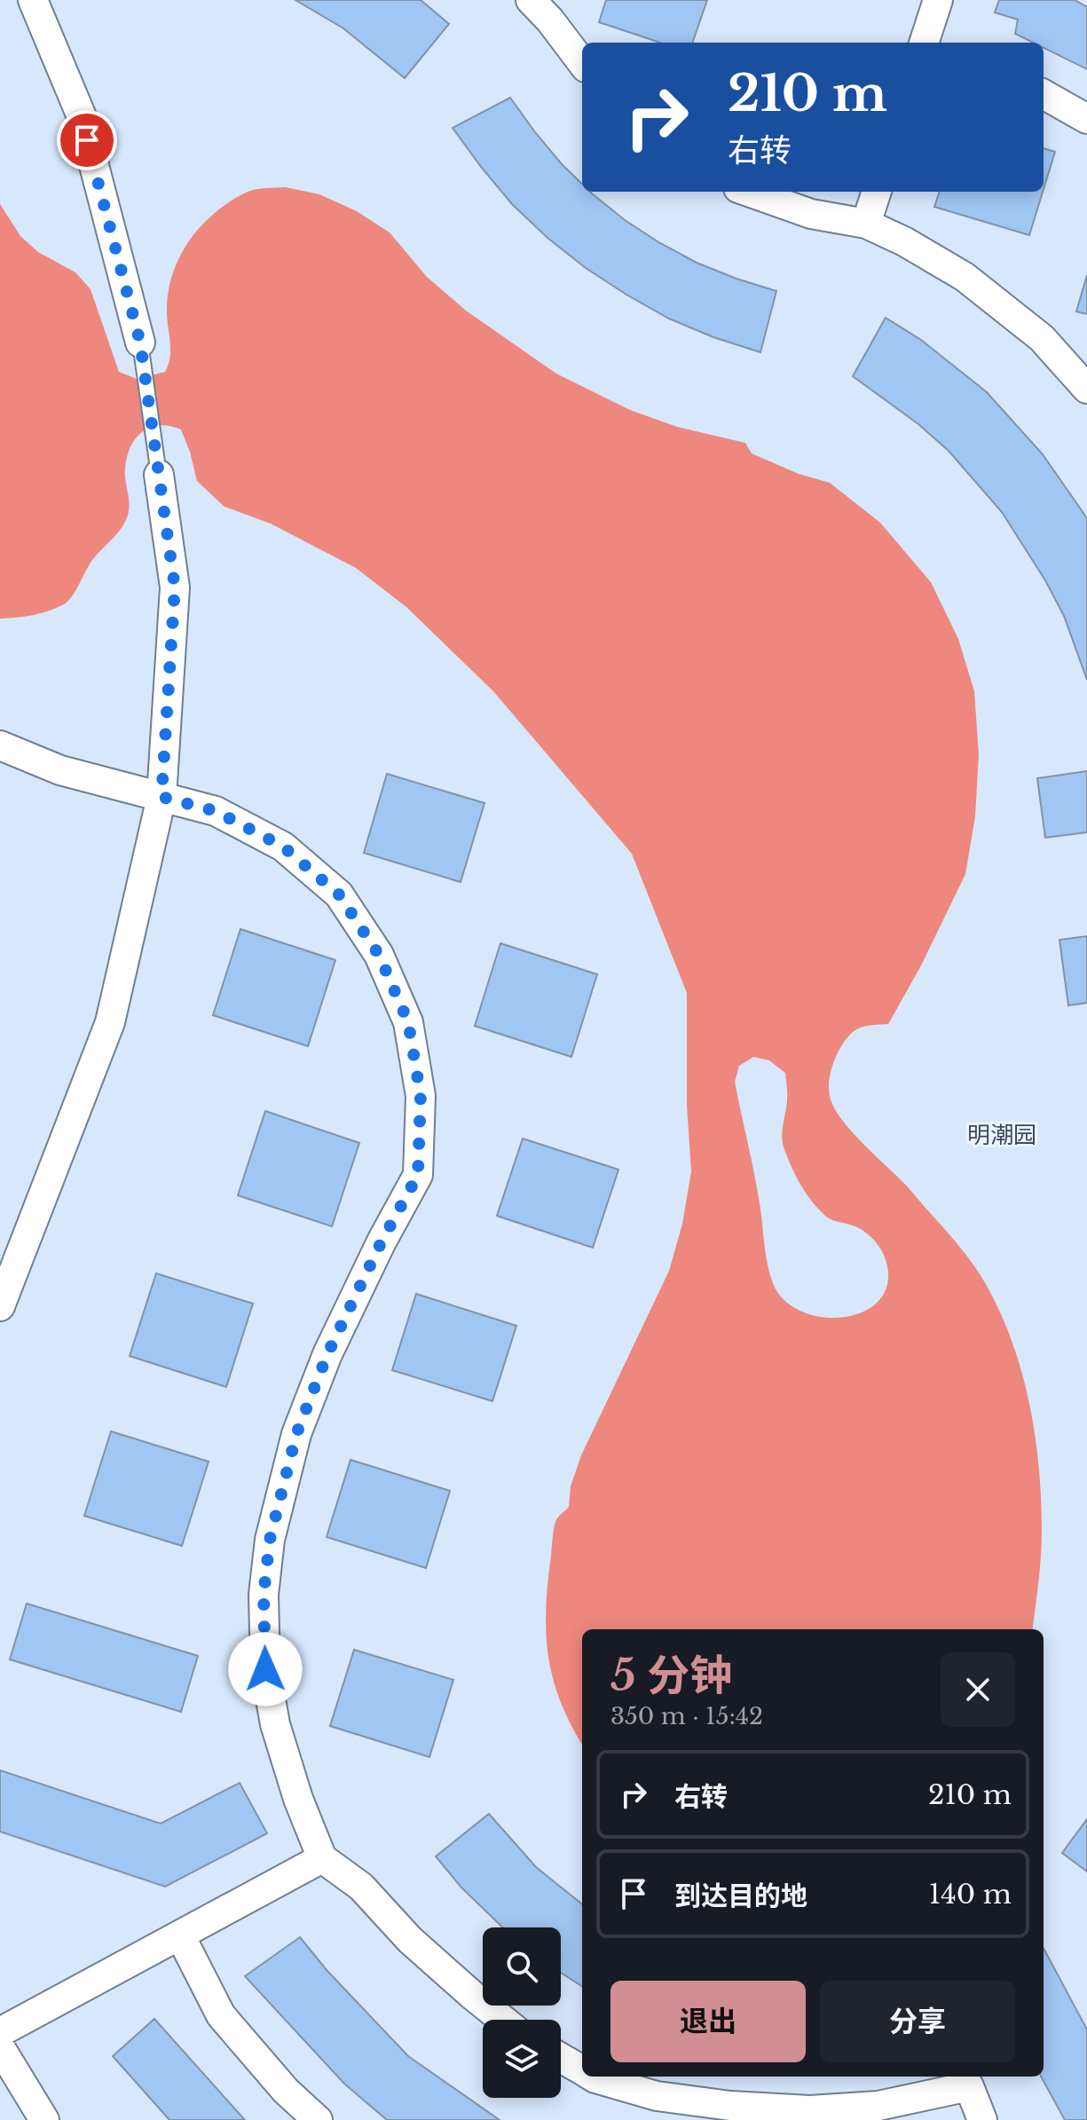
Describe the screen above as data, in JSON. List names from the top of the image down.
{
  "districts": ["明潮园"],
  "page": {
    "turn": ["210 m", "右转"],
    "heading": ["5 分钟", "350 m · 15:42"],
    "list": [
      {
        "name": "右转",
        "value": "210 m"
      },
      {
        "name": "到达目的地",
        "value": "140 m"
      }
    ],
    "buttons": ["退出", "分享"]
  }
}
